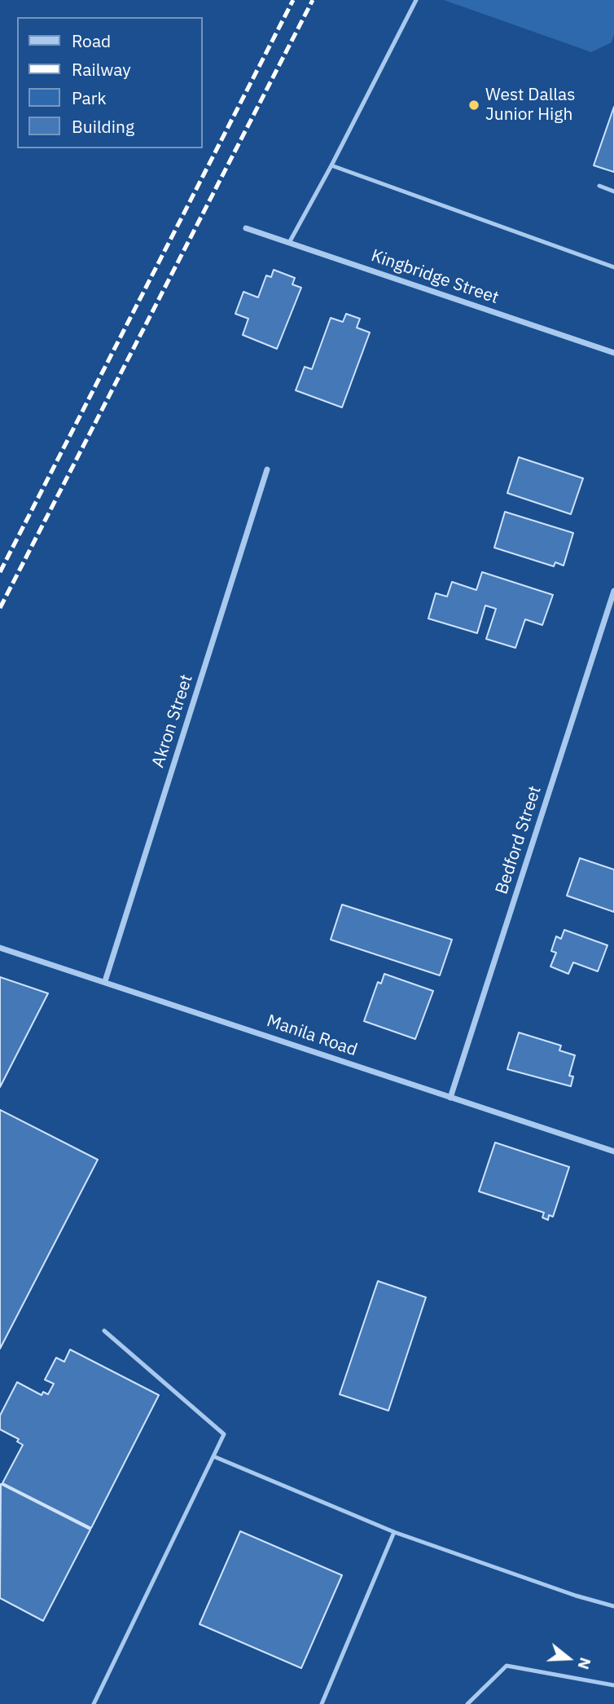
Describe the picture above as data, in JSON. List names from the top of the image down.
{
  "streets": {
    "street": [
      "Kingbridge Street",
      "Akron Street",
      "Bedford Street",
      "Manila Road"
    ]
  },
  "crossings": [
    ["Akron Street", "Manila Road"],
    ["Bedford Street", "Manila Road"]
  ],
  "places": ["West Dallas Junior High"],
  "legend": [
    "Road",
    "Railway",
    "Park",
    "Building"
  ],
  "north": "right"
}
